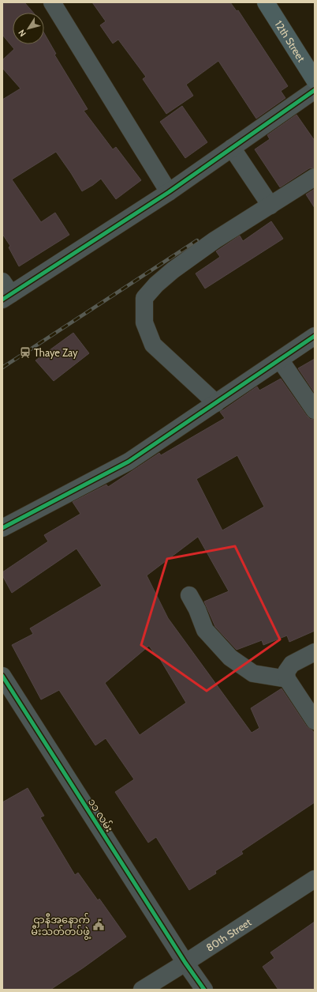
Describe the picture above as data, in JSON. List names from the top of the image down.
{
  "streets": {
    "main road": ["12th Street"],
    "street": ["၁၁ လမ်း", "80th Street"]
  },
  "crossings": [
    ["၁၁ လမ်း", "80th Street"]
  ],
  "places": {
    "station": ["Thaye Zay"],
    "public building": ["ဌာနီအနောက် မီးသတ်တပ်ဖွဲ့"]
  },
  "north": "bottom left"
}
